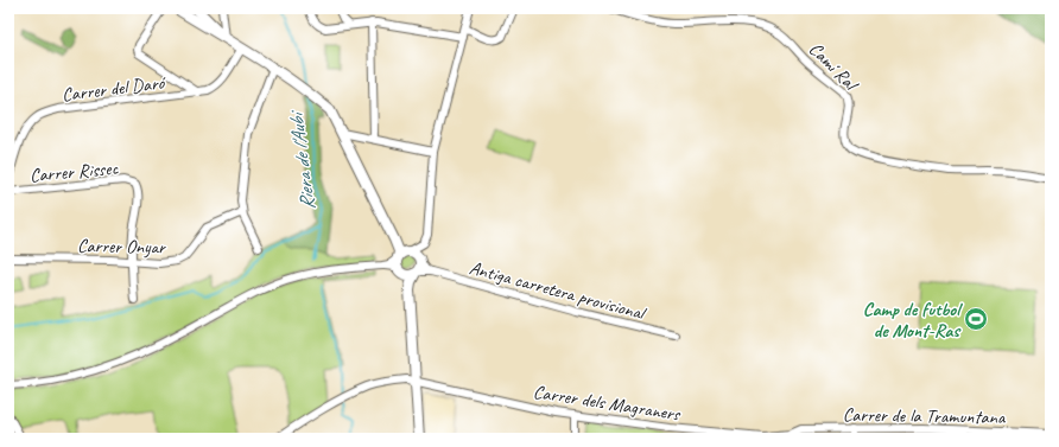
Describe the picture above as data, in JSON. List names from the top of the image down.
{
  "streets": {
    "street": [
      "Camí Ral",
      "Carrer del Daró",
      "Carrer Rissec",
      "Carrer Onyar",
      "Antiga carretera provisional",
      "Carrer dels Magraners",
      "Carrer de la Tramuntana"
    ]
  },
  "crossings": [
    ["Carrer Rissec", "Carrer Onyar"],
    ["Carrer dels Magraners", "Carrer de la Tramuntana"]
  ],
  "water": ["Riera de l'Aubi"],
  "places": {
    "sports": ["Camp de futbol de Mont-Ras"]
  }
}
